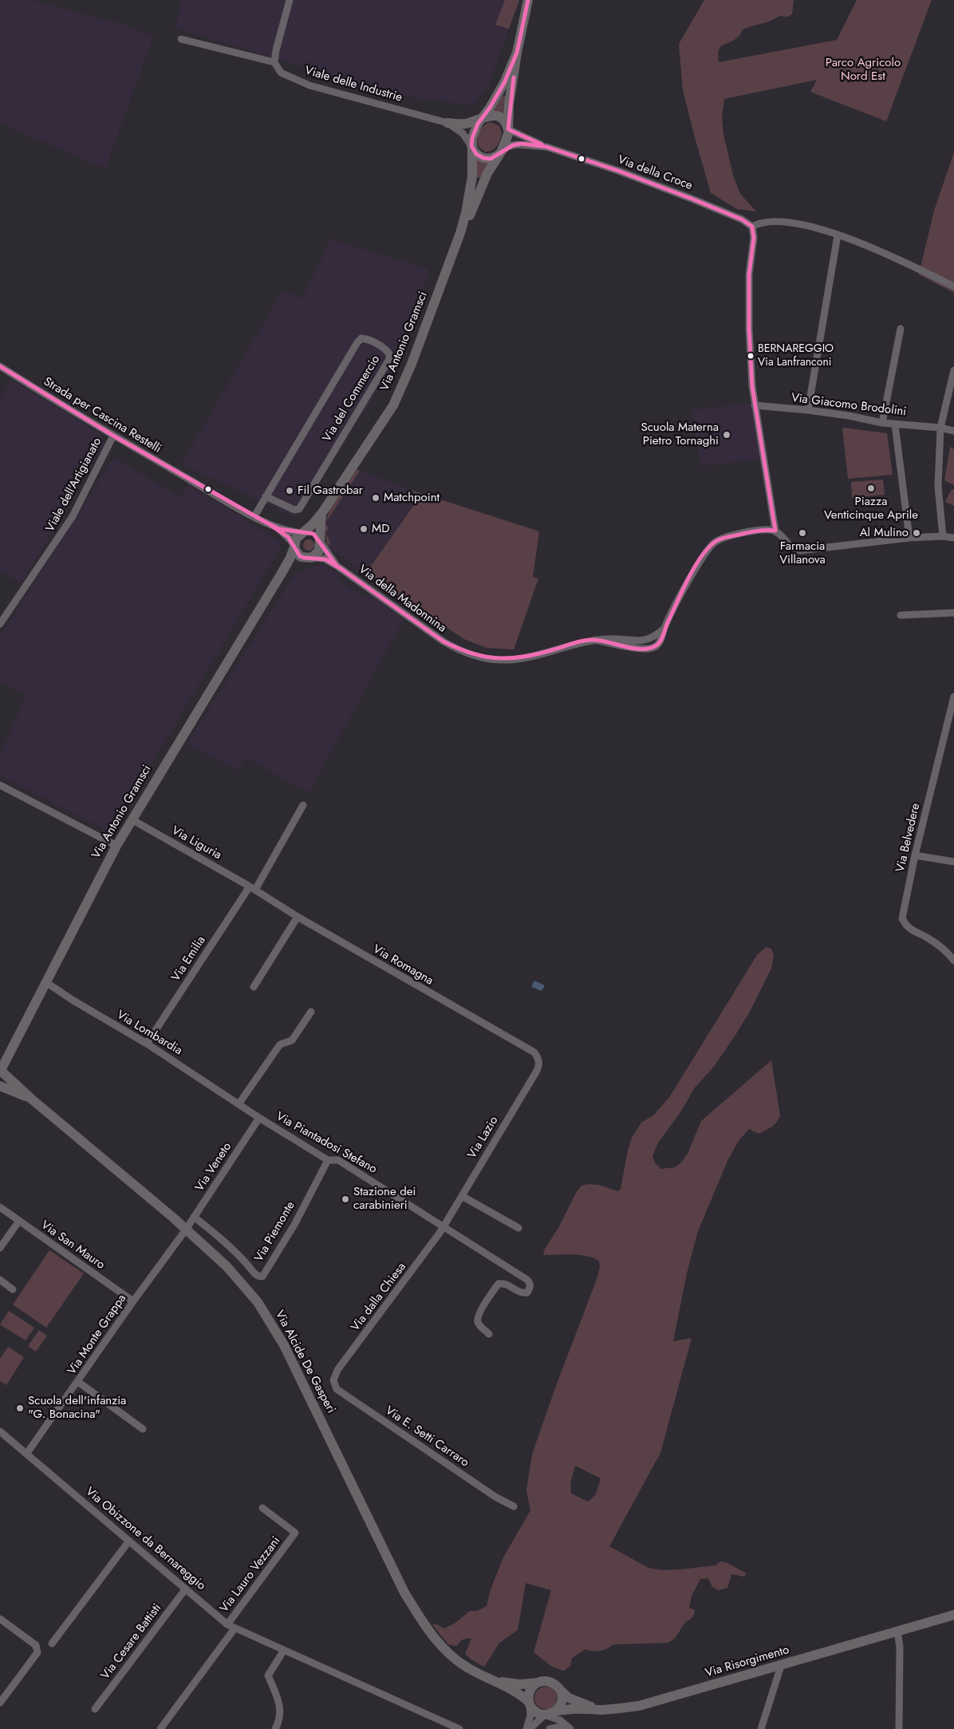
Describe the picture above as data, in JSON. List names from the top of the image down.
{
  "streets": {
    "street": [
      "Viale delle Industrie",
      "Via della Croce",
      "Via Antonio Gramsci",
      "Via del Commercio",
      "Via Giacomo Brodolini",
      "Strada per Cascina Restelli",
      "Viale dell'Artigianato",
      "Via della Madonnina",
      "Via Belvedere",
      "Via Liguria",
      "Via Emilia",
      "Via Romagna",
      "Via Lombardia",
      "Via Lazio",
      "Via Piantadosi Stefano",
      "Via Veneto",
      "Via Piemonte",
      "Via San Mauro",
      "Via dalla Chiesa",
      "Via Monte Grappa",
      "Via Alcide De Gasperi",
      "Via E. Setti Carraro",
      "Via Obizzone da Bernareggio",
      "Via Lauro Vezzani",
      "Via Cesare Battisti",
      "Via Risorgimento"
    ]
  },
  "crossings": [
    ["Via Antonio Gramsci", "Via della Madonnina"],
    ["Via Antonio Gramsci", "Via Liguria"],
    ["Via Antonio Gramsci", "Via Lombardia"],
    ["Via Antonio Gramsci", "Via Alcide De Gasperi"],
    ["Via del Commercio", "Strada per Cascina Restelli"],
    ["Strada per Cascina Restelli", "Viale dell'Artigianato"],
    ["Via Liguria", "Via Emilia"],
    ["Via Liguria", "Via Romagna"],
    ["Via Emilia", "Via Romagna"],
    ["Via Emilia", "Via Lombardia"],
    ["Via Romagna", "Via Lazio"],
    ["Via Lombardia", "Via Piantadosi Stefano"],
    ["Via Lombardia", "Via Veneto"],
    ["Via Lazio", "Via Piantadosi Stefano"],
    ["Via Lazio", "Via dalla Chiesa"],
    ["Via Piantadosi Stefano", "Via Veneto"],
    ["Via Piantadosi Stefano", "Via Piemonte"],
    ["Via Piantadosi Stefano", "Via dalla Chiesa"],
    ["Via Veneto", "Via Piemonte"],
    ["Via Veneto", "Via Monte Grappa"],
    ["Via Veneto", "Via Alcide De Gasperi"],
    ["Via San Mauro", "Via Monte Grappa"],
    ["Via dalla Chiesa", "Via E. Setti Carraro"],
    ["Via Monte Grappa", "Via Alcide De Gasperi"],
    ["Via Monte Grappa", "Via Obizzone da Bernareggio"],
    ["Via Alcide De Gasperi", "Via Risorgimento"],
    ["Via Obizzone da Bernareggio", "Via Lauro Vezzani"],
    ["Via Obizzone da Bernareggio", "Via Cesare Battisti"]
  ],
  "parks": ["Parco Agricolo Nord Est"],
  "places": [
    "BERNAREGGIO Via Lanfranconi",
    "Scuola Materna Pietro Tornaghi",
    "Piazza Venticinque Aprile",
    "Fil Gastrobar",
    "Matchpoint",
    "MD",
    "Farmacia Villanova",
    "Al Mulino",
    "Stazione dei carabinieri",
    "Scuola dell'infanzia \"G. Bonacina\""
  ]
}
